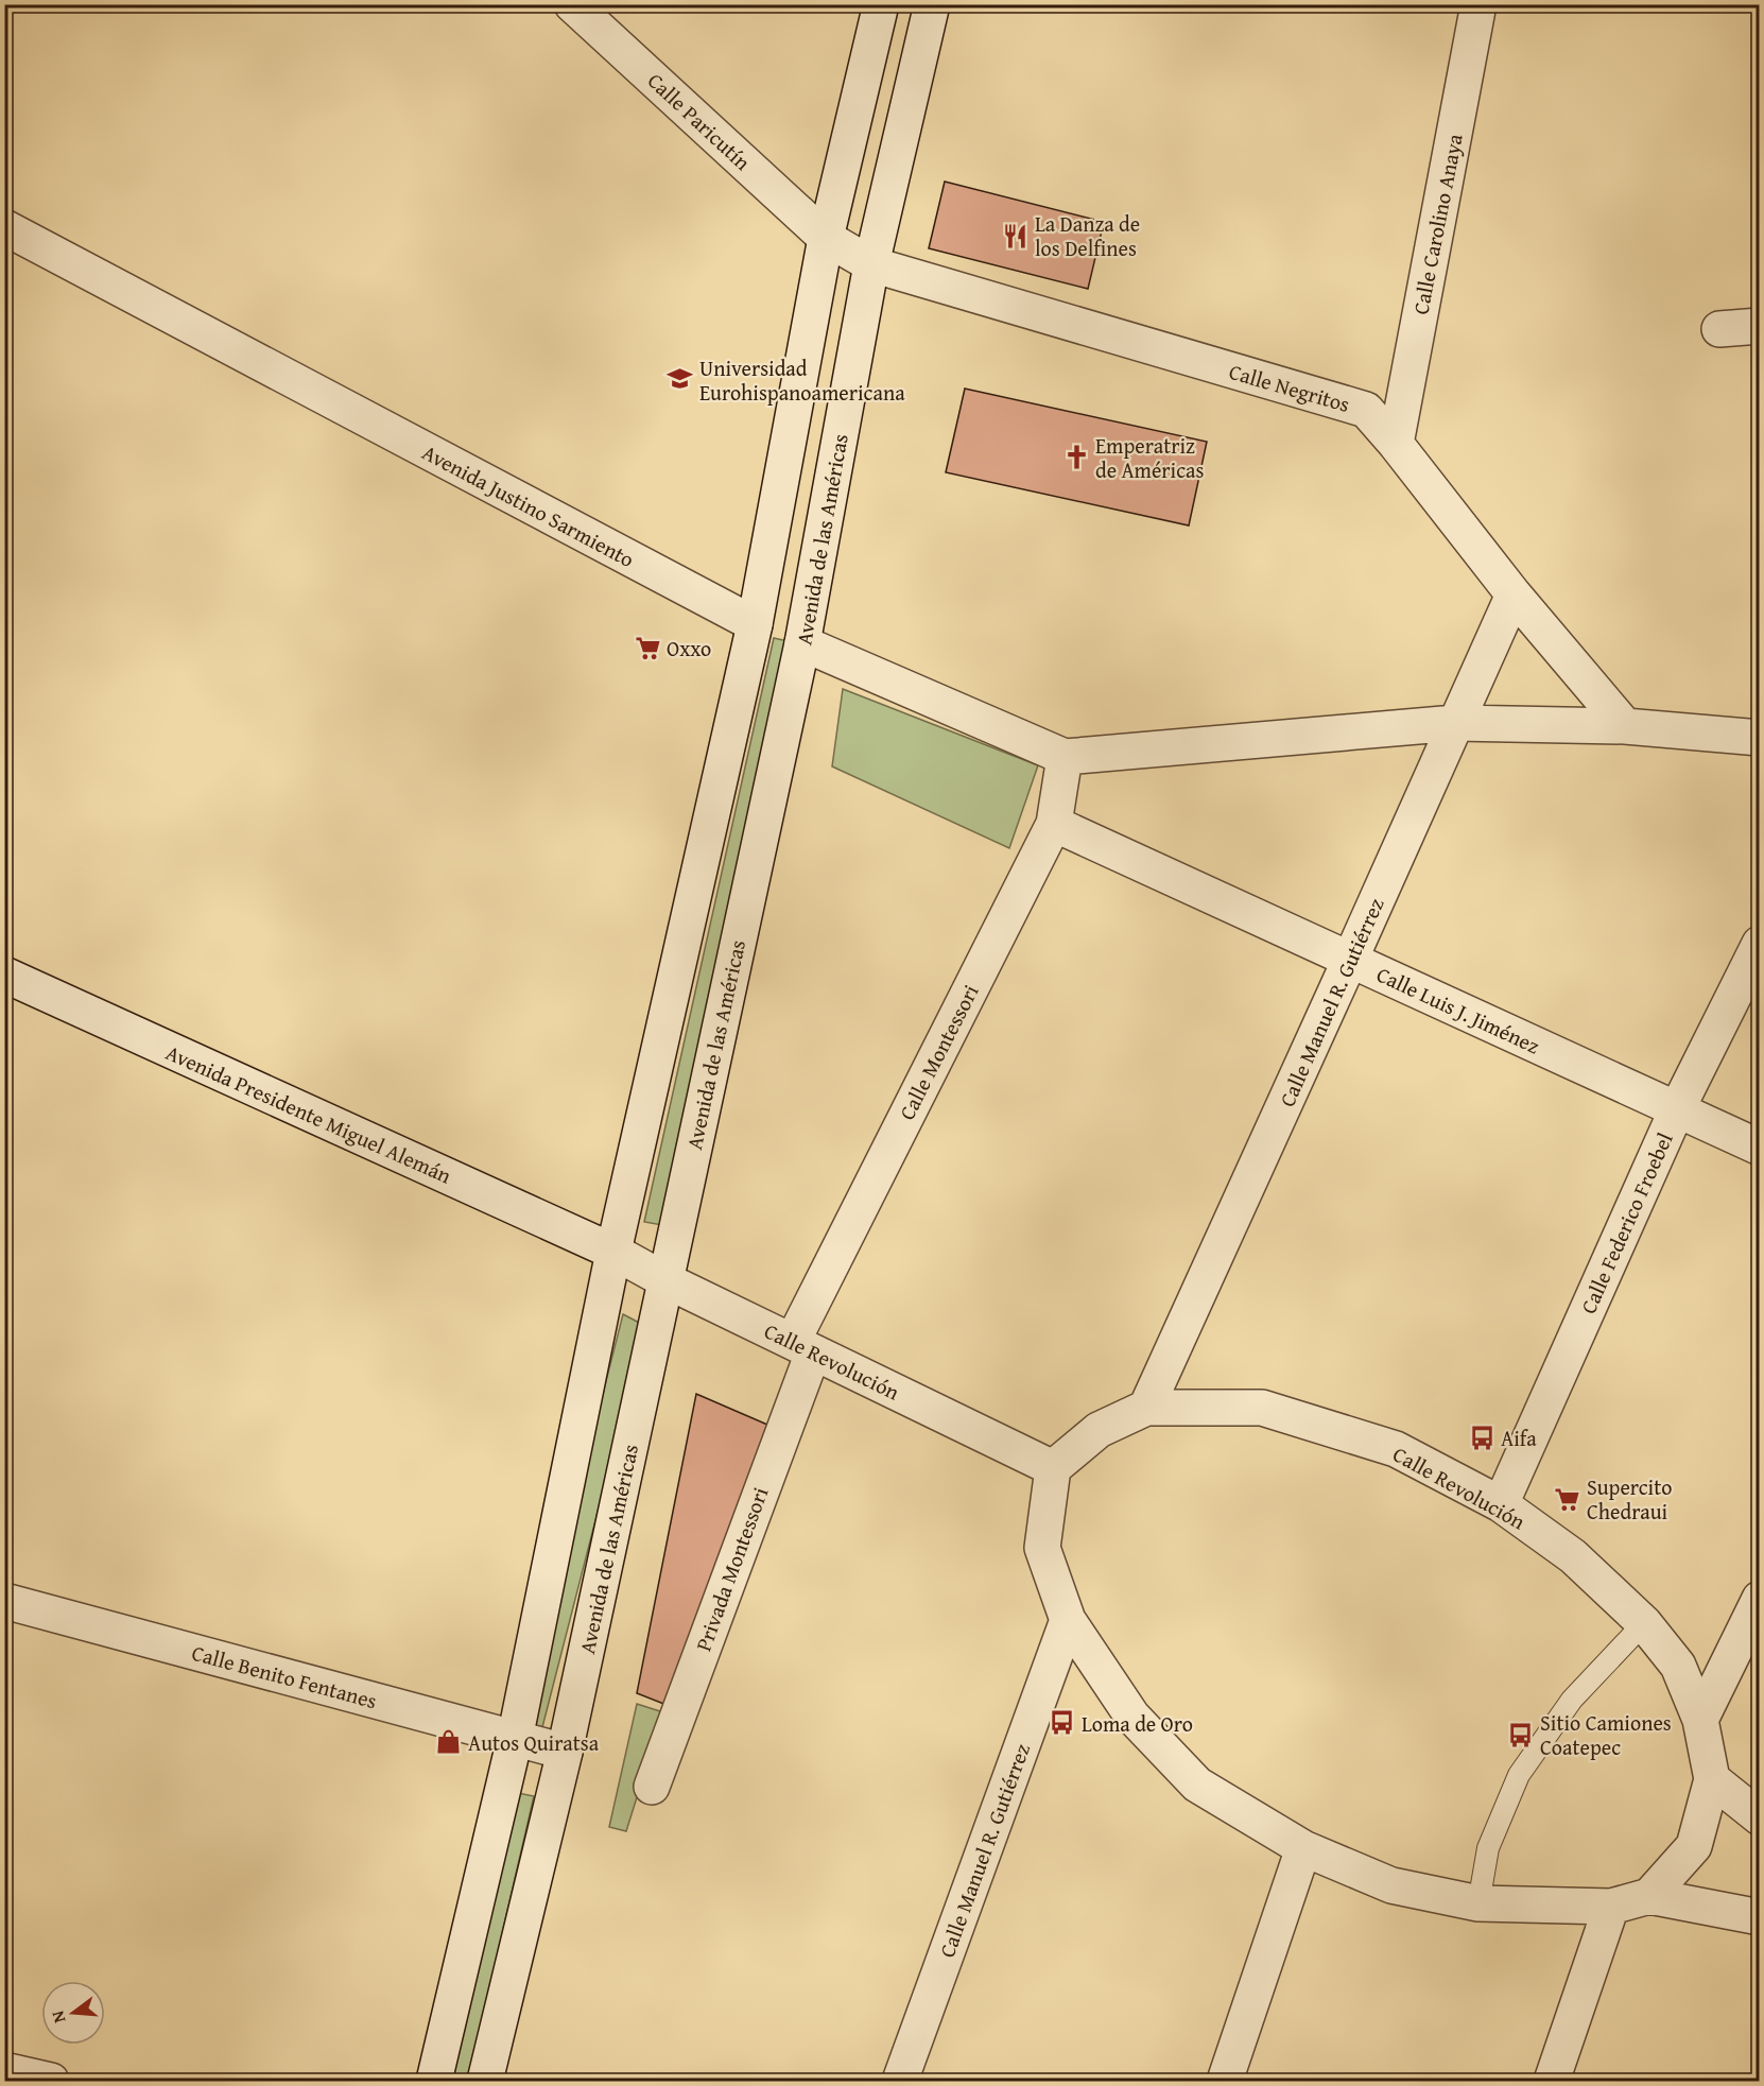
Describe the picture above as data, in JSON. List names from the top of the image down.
{
  "streets": {
    "street": [
      "Calle Paricutín",
      "Calle Carolino Anaya",
      "Calle Negritos",
      "Avenida Justino Sarmiento",
      "Avenida de las Américas",
      "Calle Manuel R. Gutiérrez",
      "Calle Luis J. Jiménez",
      "Calle Montessori",
      "Avenida Presidente Miguel Alemán",
      "Calle Federico Froebel",
      "Calle Revolución",
      "Privada Montessori",
      "Calle Benito Fentanes"
    ]
  },
  "crossings": [
    ["Calle Paricutín", "Calle Negritos"],
    ["Calle Carolino Anaya", "Calle Negritos"],
    ["Calle Negritos", "Avenida de las Américas"],
    ["Calle Negritos", "Calle Manuel R. Gutiérrez"],
    ["Avenida Justino Sarmiento", "Avenida de las Américas"],
    ["Avenida Justino Sarmiento", "Calle Montessori"],
    ["Avenida de las Américas", "Calle Revolución"],
    ["Avenida de las Américas", "Calle Benito Fentanes"],
    ["Calle Manuel R. Gutiérrez", "Calle Luis J. Jiménez"],
    ["Calle Manuel R. Gutiérrez", "Calle Revolución"],
    ["Calle Luis J. Jiménez", "Calle Montessori"],
    ["Calle Luis J. Jiménez", "Calle Federico Froebel"],
    ["Calle Montessori", "Calle Revolución"],
    ["Calle Montessori", "Privada Montessori"],
    ["Avenida Presidente Miguel Alemán", "Calle Revolución"],
    ["Calle Federico Froebel", "Calle Revolución"],
    ["Calle Revolución", "Privada Montessori"]
  ],
  "places": {
    "restaurant": ["La Danza de los Delfines"],
    "school or university": ["Universidad Eurohispanoamericana"],
    "church": ["Emperatriz de Américas"],
    "supermarket": ["Oxxo", "Supercito Chedraui"],
    "bus stop": ["Aifa", "Loma de Oro", "Sitio Camiones Coatepec"],
    "shop": ["Autos Quiratsa"]
  },
  "north": "left"
}
